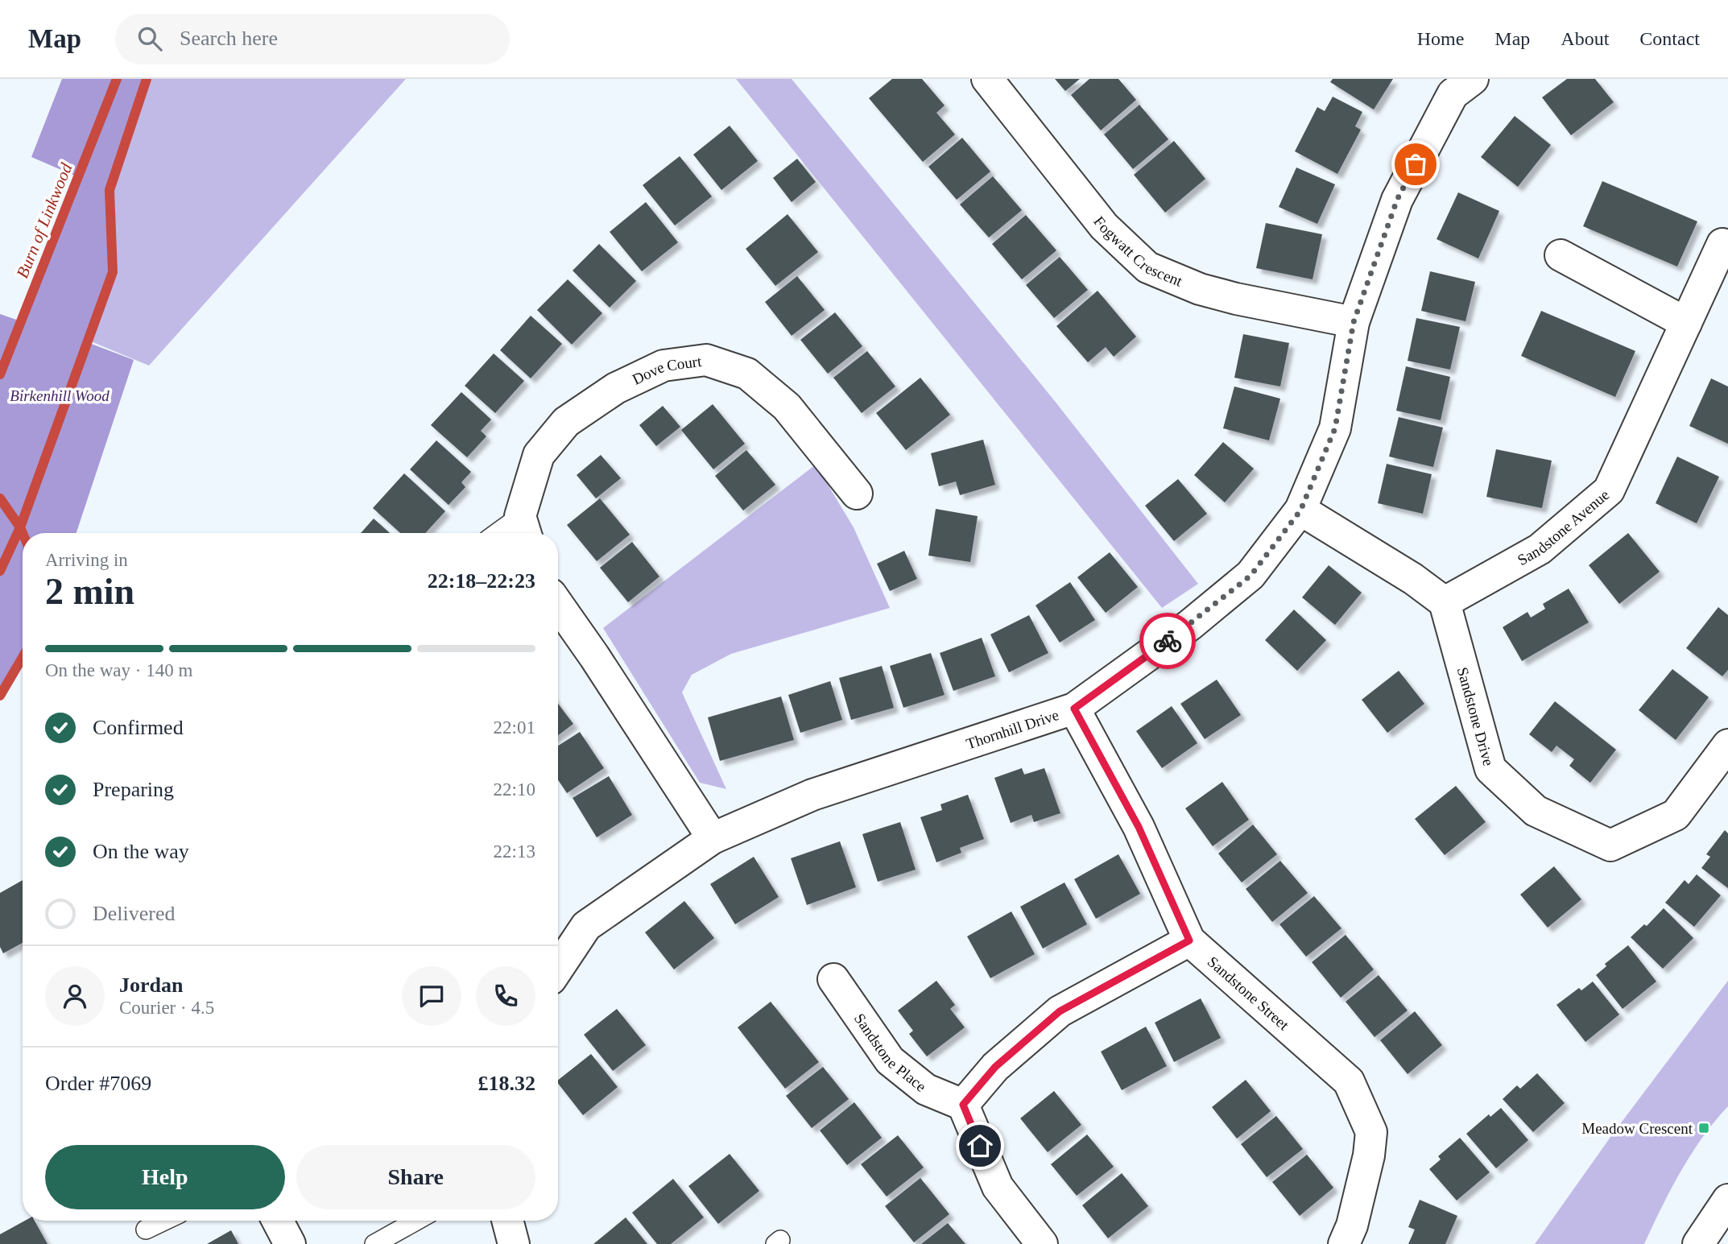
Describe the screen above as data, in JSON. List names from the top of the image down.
{
  "streets": {
    "street": [
      "Fogwatt Crescent",
      "Dove Court",
      "Sandstone Avenue",
      "Sandstone Drive",
      "Thornhill Drive",
      "Sandstone Street",
      "Sandstone Place"
    ]
  },
  "crossings": [
    ["Fogwatt Crescent", "Thornhill Drive"],
    ["Sandstone Avenue", "Sandstone Drive"],
    ["Thornhill Drive", "Sandstone Street"]
  ],
  "water": ["Burn of Linkwood"],
  "parks": ["Birkenhill Wood"],
  "places": {
    "transit": ["Meadow Crescent"]
  },
  "page": {
    "header": "Map",
    "search": "Search here",
    "nav": [
      "Home",
      "Map",
      "About",
      "Contact"
    ],
    "heading": ["2 min", "Arriving in", "22:18–22:23"],
    "panel": [
      "Jordan",
      "Courier · 4.5",
      "Order #7069",
      "£18.32"
    ],
    "bar": "On the way · 140 m",
    "list": [
      ["Confirmed", "22:01"],
      ["Preparing", "22:10"],
      ["On the way", "22:13"],
      "Delivered"
    ],
    "buttons": ["Help", "Share"]
  }
}
